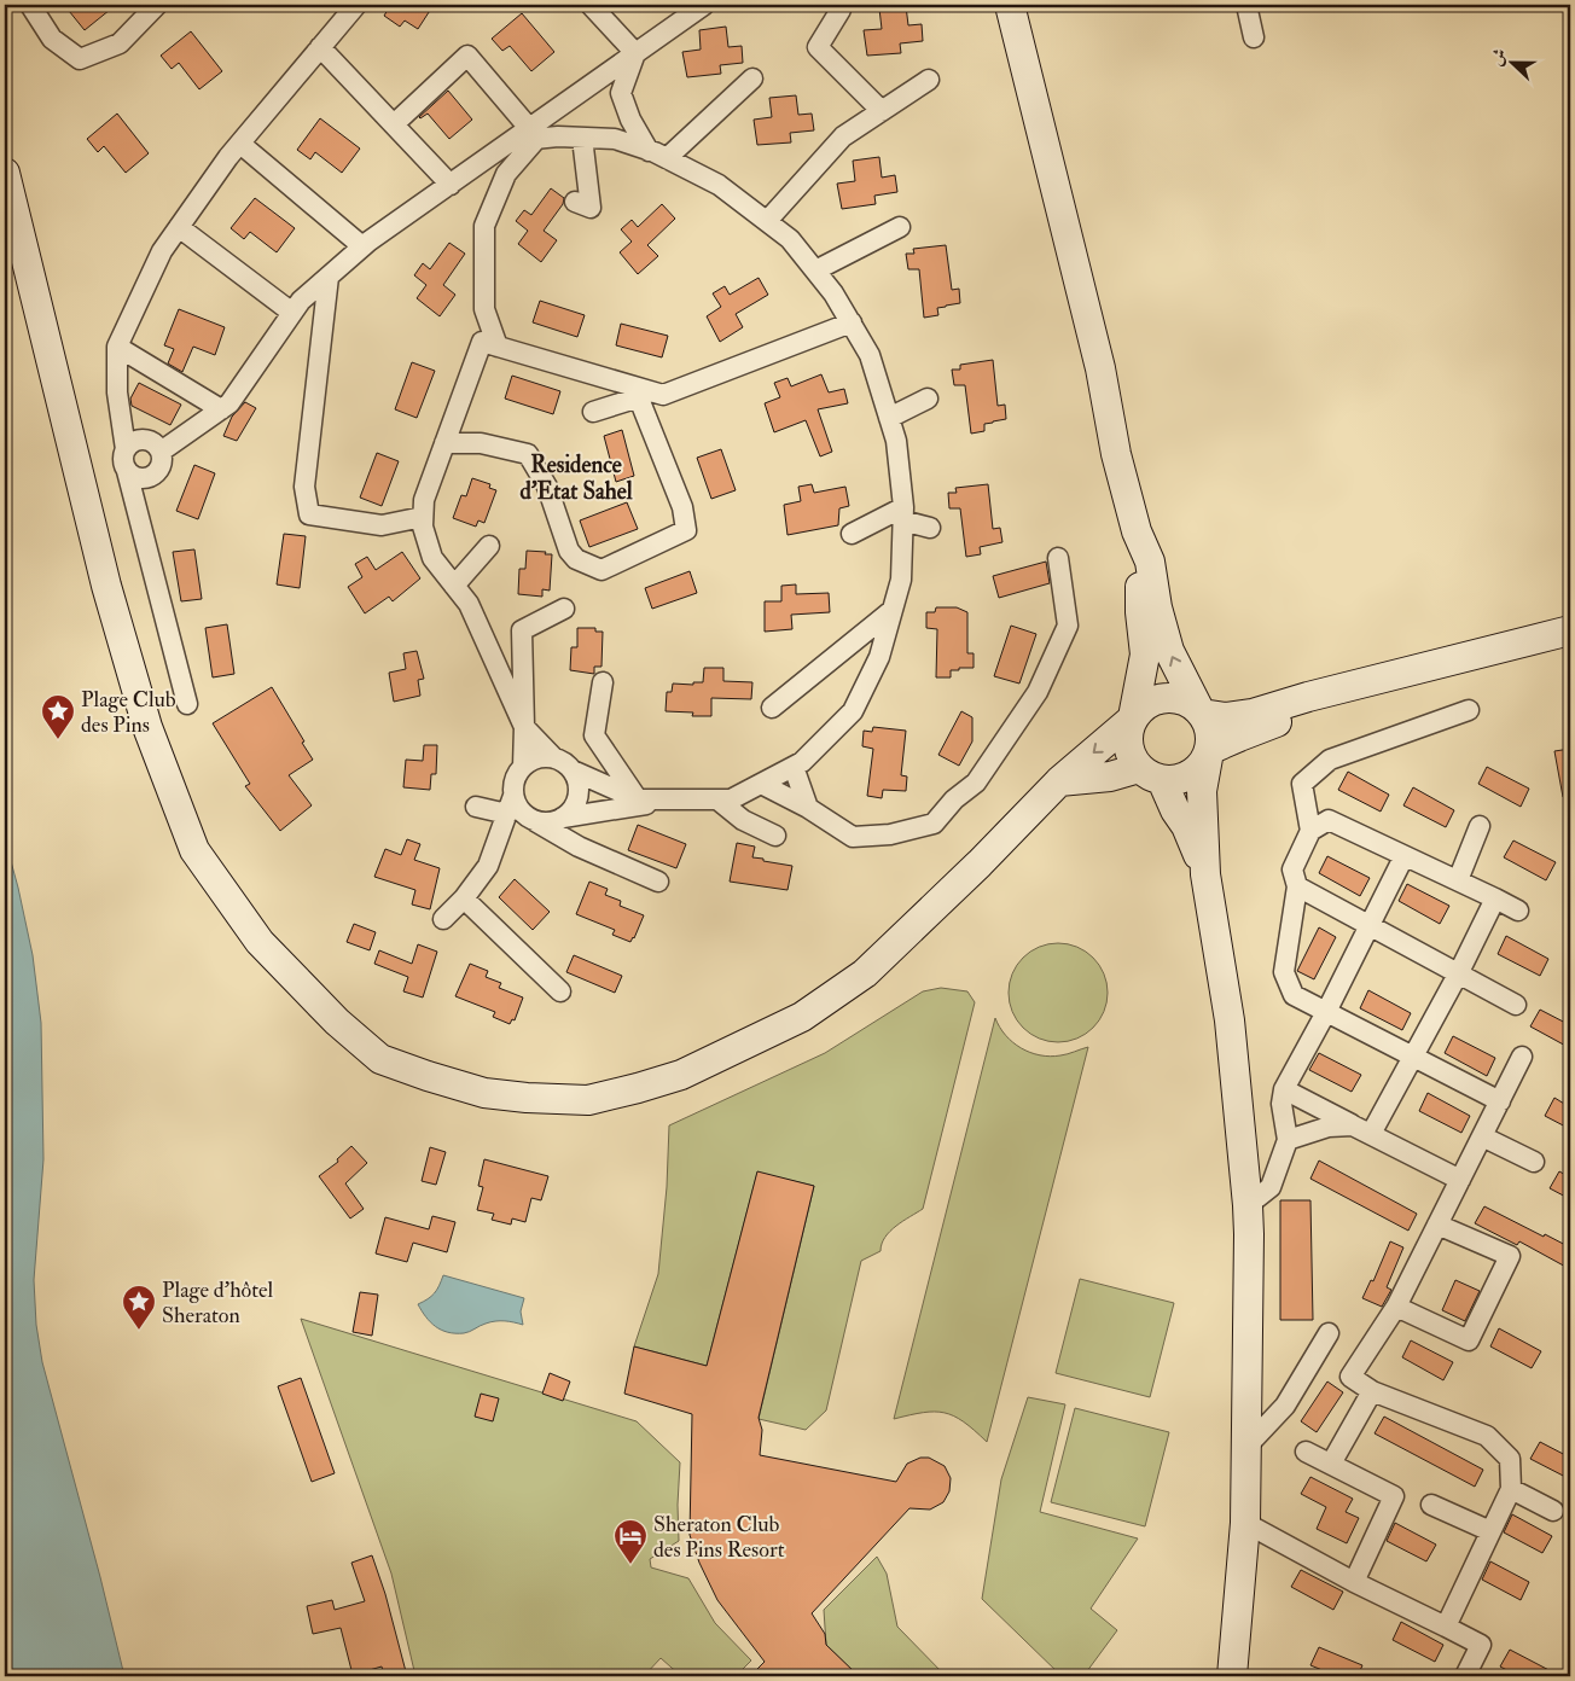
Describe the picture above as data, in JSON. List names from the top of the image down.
{
  "districts": ["Residence d'Etat Sahel"],
  "places": {
    "place": ["Plage Club des Pins", "Plage d'hôtel Sheraton"],
    "hotel": ["Sheraton Club des Pins Resort"]
  },
  "north": "left"
}
